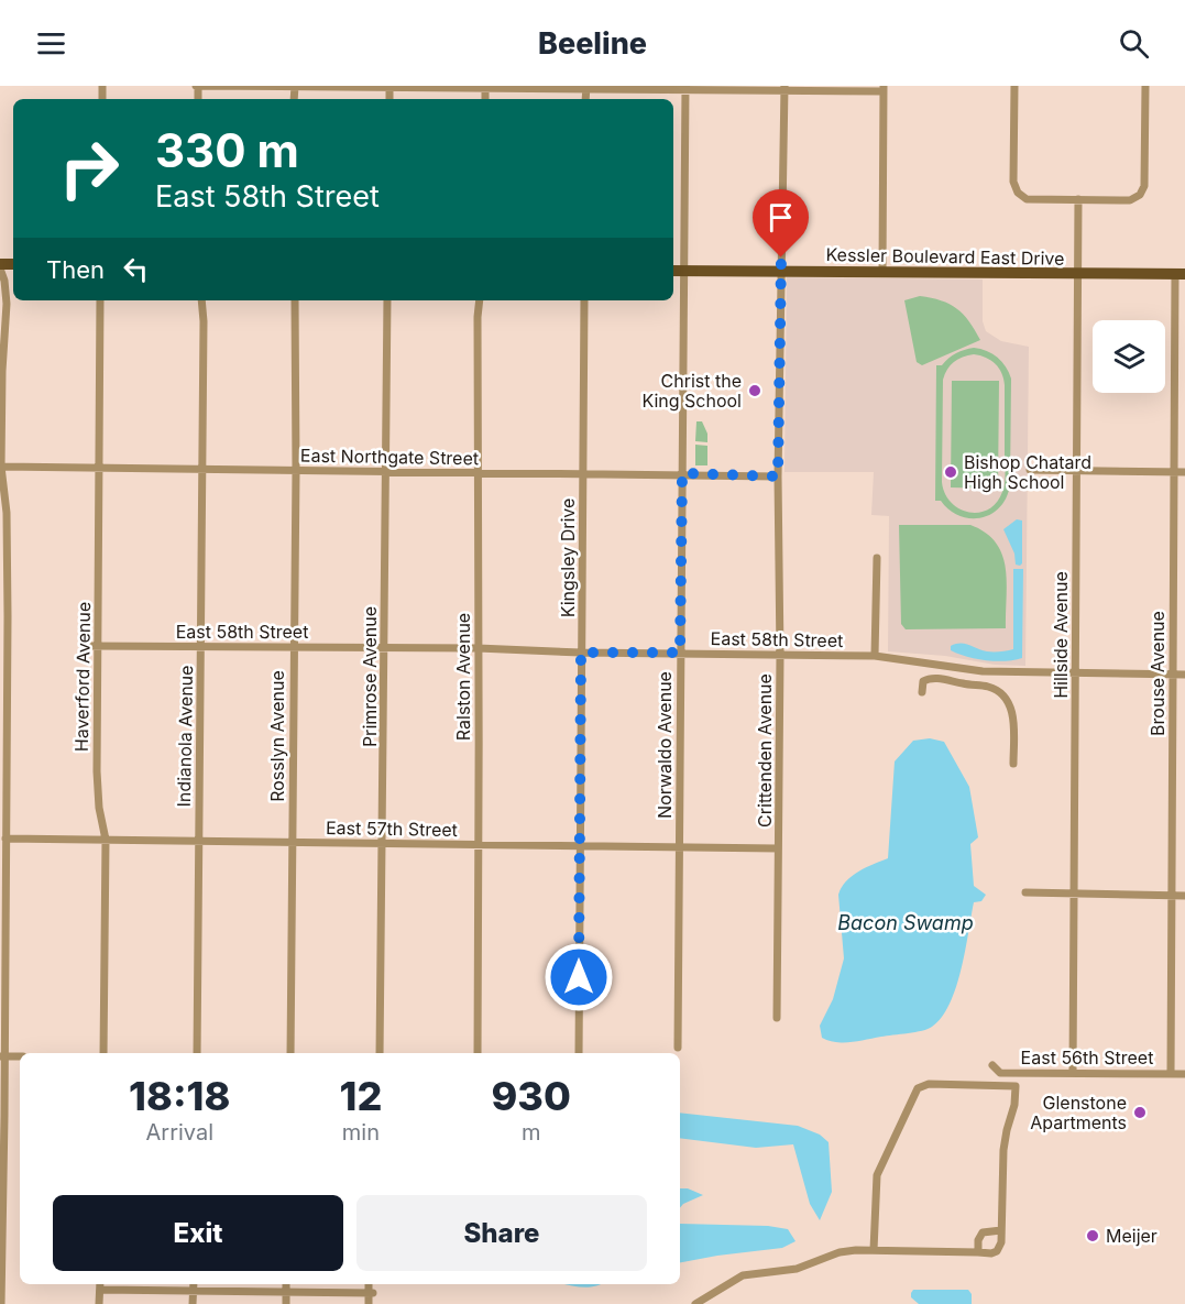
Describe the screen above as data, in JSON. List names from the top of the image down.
{
  "streets": {
    "main road": ["Kessler Boulevard East Drive"],
    "street": [
      "East Northgate Street",
      "Kingsley Drive",
      "East 58th Street",
      "Hillside Avenue",
      "Brouse Avenue",
      "Haverford Avenue",
      "Primrose Avenue",
      "Ralston Avenue",
      "Indianola Avenue",
      "Rosslyn Avenue",
      "Norwaldo Avenue",
      "Crittenden Avenue",
      "East 57th Street",
      "East 56th Street"
    ]
  },
  "crossings": [
    ["Kessler Boulevard East Drive", "Hillside Avenue"],
    ["Kessler Boulevard East Drive", "Brouse Avenue"],
    ["Kessler Boulevard East Drive", "Norwaldo Avenue"],
    ["Kessler Boulevard East Drive", "Crittenden Avenue"],
    ["East Northgate Street", "Kingsley Drive"],
    ["East Northgate Street", "Haverford Avenue"],
    ["East Northgate Street", "Primrose Avenue"],
    ["East Northgate Street", "Ralston Avenue"],
    ["East Northgate Street", "Indianola Avenue"],
    ["East Northgate Street", "Rosslyn Avenue"],
    ["East Northgate Street", "Norwaldo Avenue"],
    ["East Northgate Street", "Crittenden Avenue"],
    ["Kingsley Drive", "East 58th Street"],
    ["Kingsley Drive", "East 57th Street"],
    ["East 58th Street", "Hillside Avenue"],
    ["East 58th Street", "Brouse Avenue"],
    ["East 58th Street", "Haverford Avenue"],
    ["East 58th Street", "Primrose Avenue"],
    ["East 58th Street", "Ralston Avenue"],
    ["East 58th Street", "Indianola Avenue"],
    ["East 58th Street", "Rosslyn Avenue"],
    ["East 58th Street", "Norwaldo Avenue"],
    ["East 58th Street", "Crittenden Avenue"],
    ["Hillside Avenue", "East 56th Street"],
    ["Brouse Avenue", "East 56th Street"],
    ["Haverford Avenue", "East 57th Street"],
    ["Primrose Avenue", "East 57th Street"],
    ["Ralston Avenue", "East 57th Street"],
    ["Indianola Avenue", "East 57th Street"],
    ["Rosslyn Avenue", "East 57th Street"],
    ["Norwaldo Avenue", "East 57th Street"],
    ["Crittenden Avenue", "East 57th Street"]
  ],
  "water": ["Bacon Swamp"],
  "places": [
    "Christ the King School",
    "Bishop Chatard High School",
    "Glenstone Apartments",
    "Meijer"
  ],
  "page": {
    "header": "Beeline",
    "turn": ["330 m", "East 58th Street"],
    "then": "Then",
    "eta": [
      "18:18",
      "Arrival",
      "12",
      "min",
      "930",
      "m"
    ],
    "buttons": ["Exit", "Share"]
  }
}
